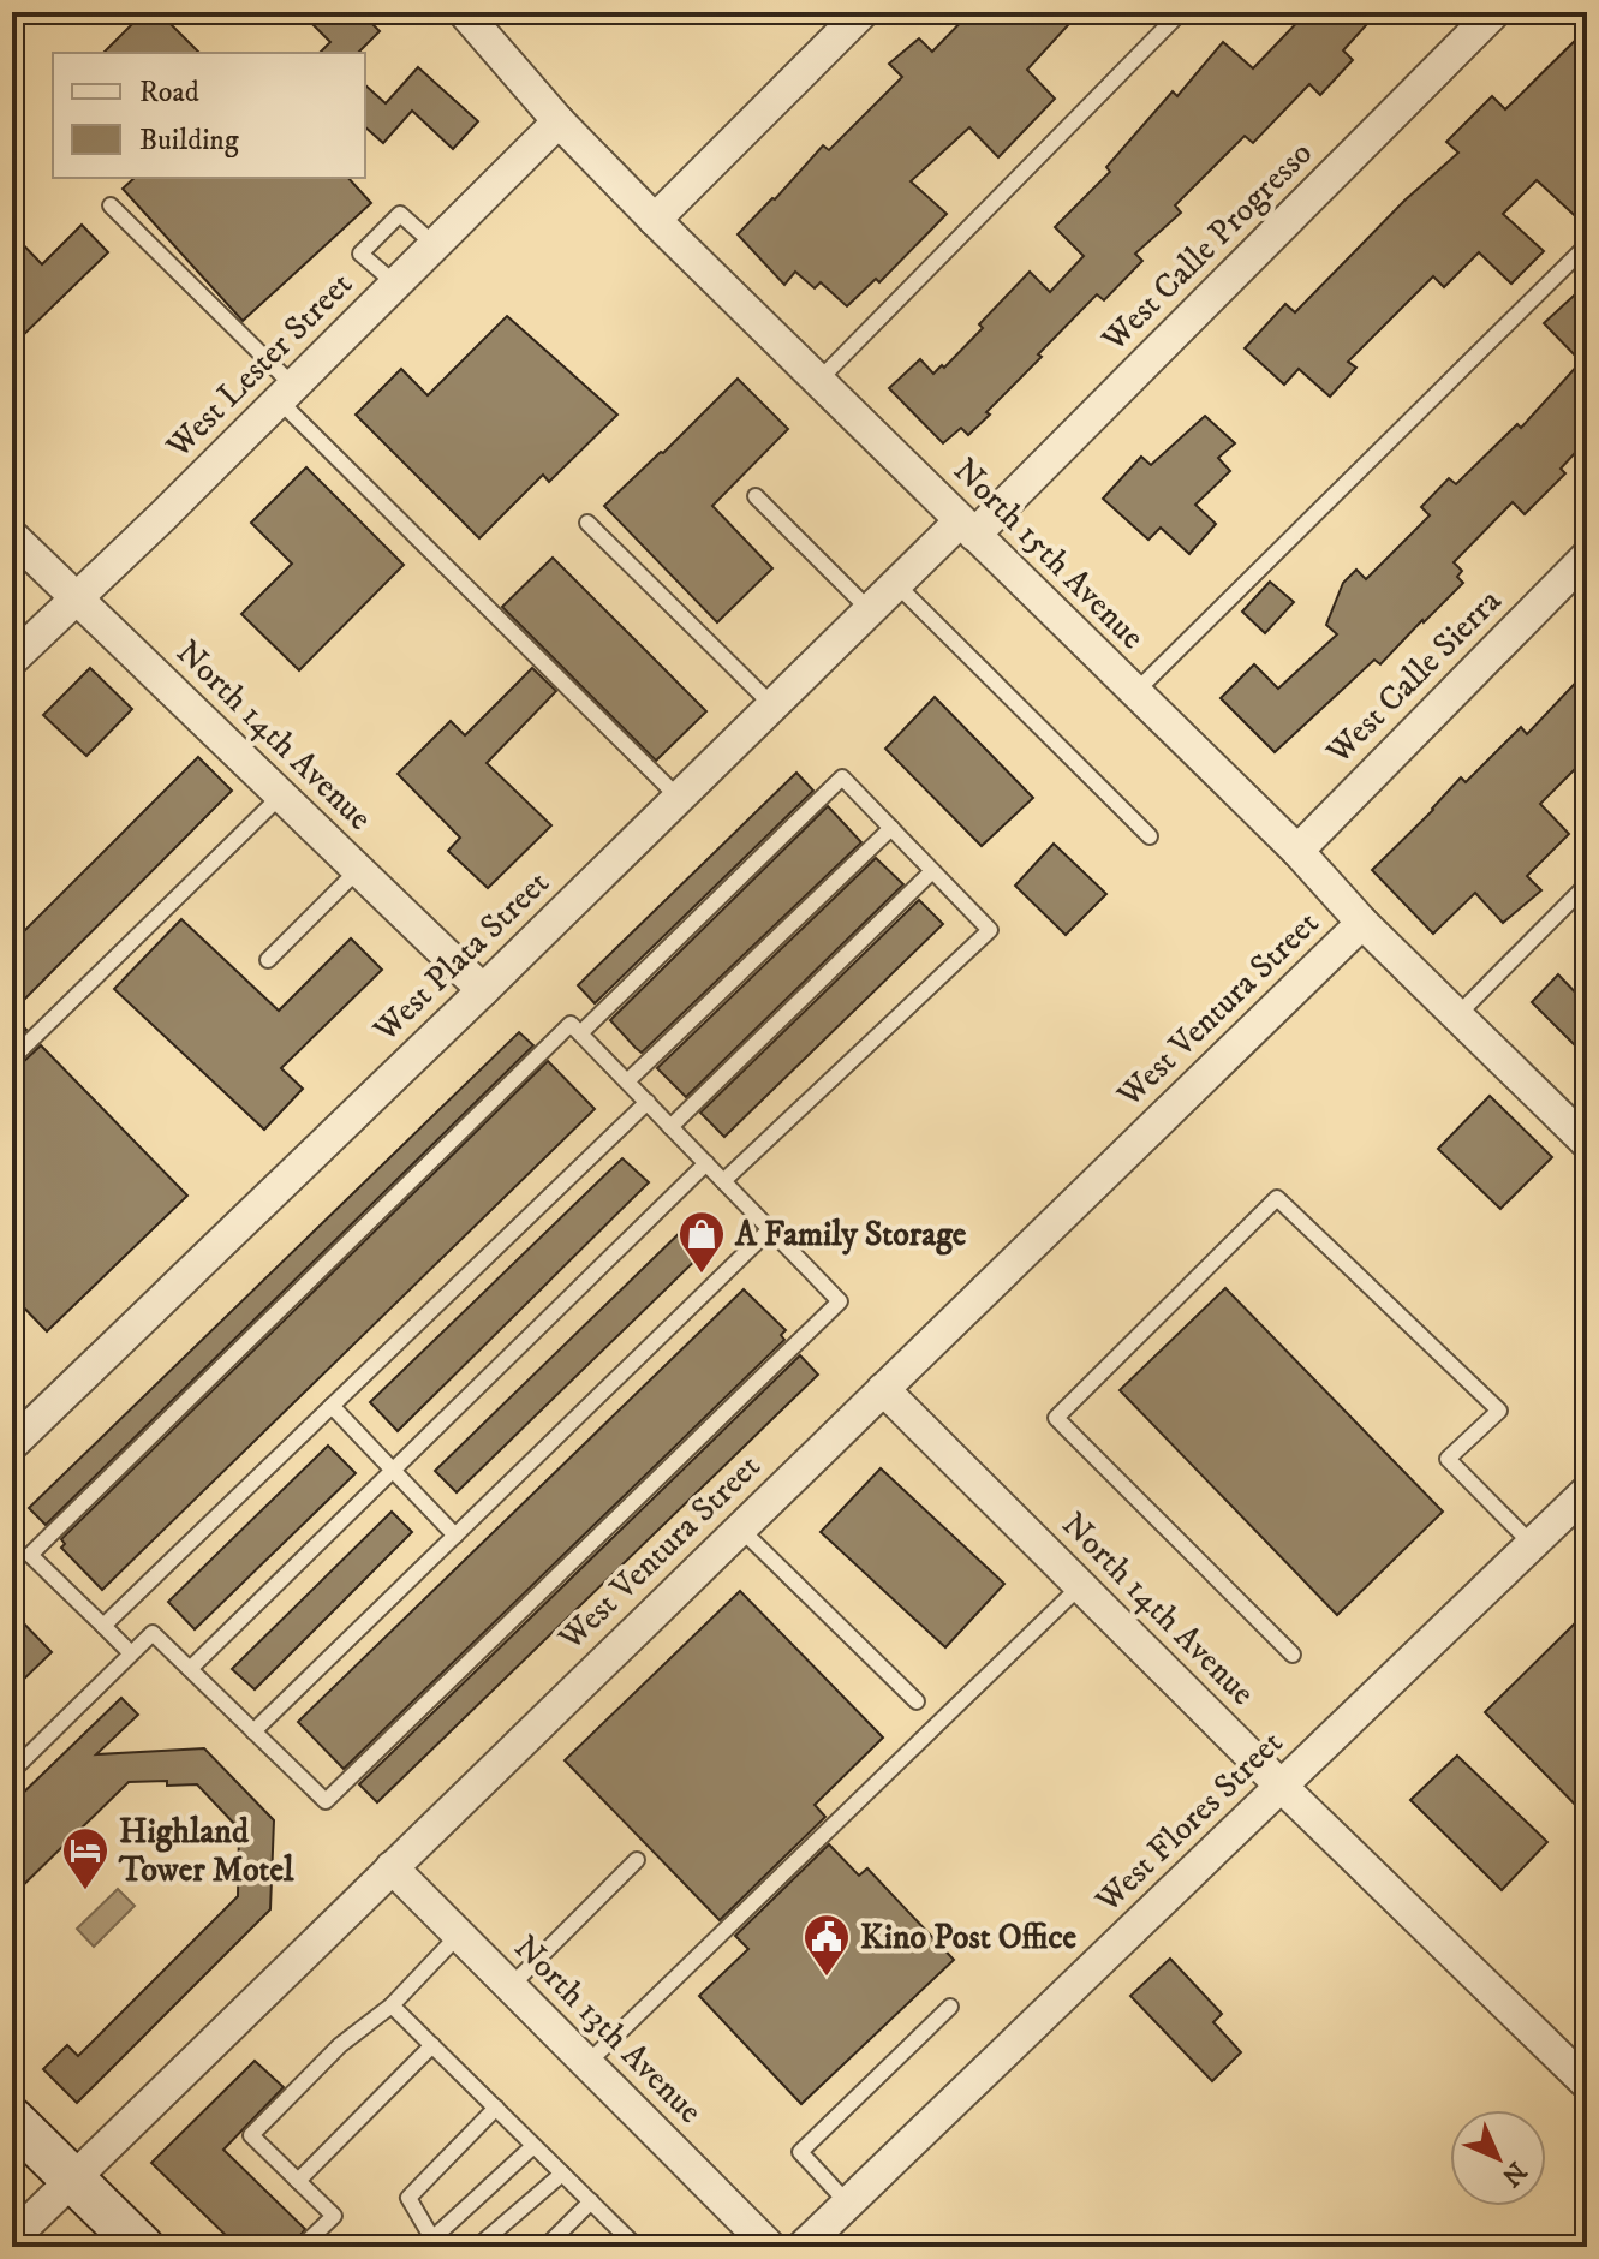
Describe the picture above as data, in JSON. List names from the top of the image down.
{
  "streets": {
    "street": [
      "West Calle Progresso",
      "West Lester Street",
      "North 15th Avenue",
      "West Calle Sierra",
      "North 14th Avenue",
      "West Plata Street",
      "West Ventura Street",
      "West Flores Street",
      "North 13th Avenue"
    ]
  },
  "crossings": [
    ["West Calle Progresso", "North 15th Avenue"],
    ["West Calle Progresso", "West Plata Street"],
    ["West Lester Street", "North 15th Avenue"],
    ["West Lester Street", "North 14th Avenue"],
    ["North 15th Avenue", "West Calle Sierra"],
    ["North 15th Avenue", "West Plata Street"],
    ["North 15th Avenue", "West Ventura Street"],
    ["North 14th Avenue", "West Plata Street"],
    ["North 14th Avenue", "West Ventura Street"],
    ["North 14th Avenue", "West Flores Street"],
    ["West Ventura Street", "North 13th Avenue"]
  ],
  "places": {
    "shop": ["A Family Storage"],
    "hotel": ["Highland Tower Motel"],
    "public building": ["Kino Post Office"]
  },
  "legend": ["Road", "Building"],
  "north": "bottom right"
}
